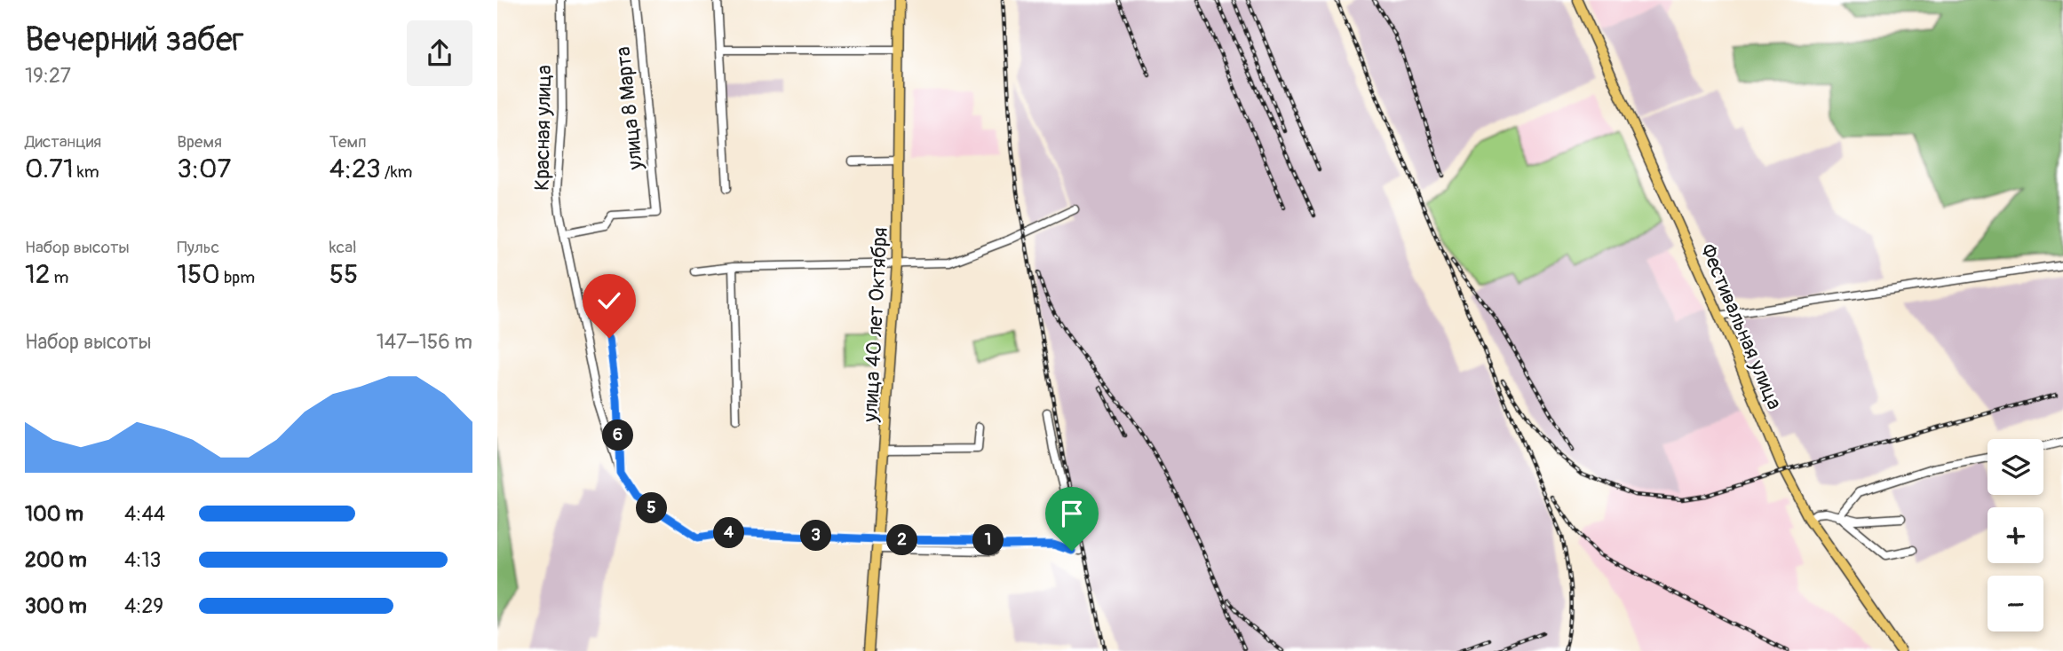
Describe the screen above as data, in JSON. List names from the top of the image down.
{
  "streets": {
    "main road": ["улица 40 лет Октября", "Фестивальная улица"],
    "street": ["улица 8 Марта", "Красная улица"]
  },
  "crossings": [
    ["улица 8 Марта", "Красная улица"],
    ["Красная улица", "улица 40 лет Октября"]
  ],
  "page": {
    "heading": ["Вечерний забег", "19:27"],
    "stats": [
      ["Дистанция", "0.71 km"],
      ["Время", "3:07"],
      ["Темп", "4:23 /km"],
      ["Набор высоты", "12 m"],
      ["Пульс", "150 bpm"],
      ["kcal", "55"]
    ],
    "chart": ["Набор высоты", "147–156 m"],
    "pins": [
      "6",
      "5",
      "4",
      "3",
      "1",
      "2"
    ],
    "map_buttons": ["+", "−"],
    "list": [
      {
        "name": "100 m",
        "note": "4:44"
      },
      {
        "name": "200 m",
        "note": "4:13"
      },
      {
        "name": "300 m",
        "note": "4:29"
      }
    ]
  }
}
